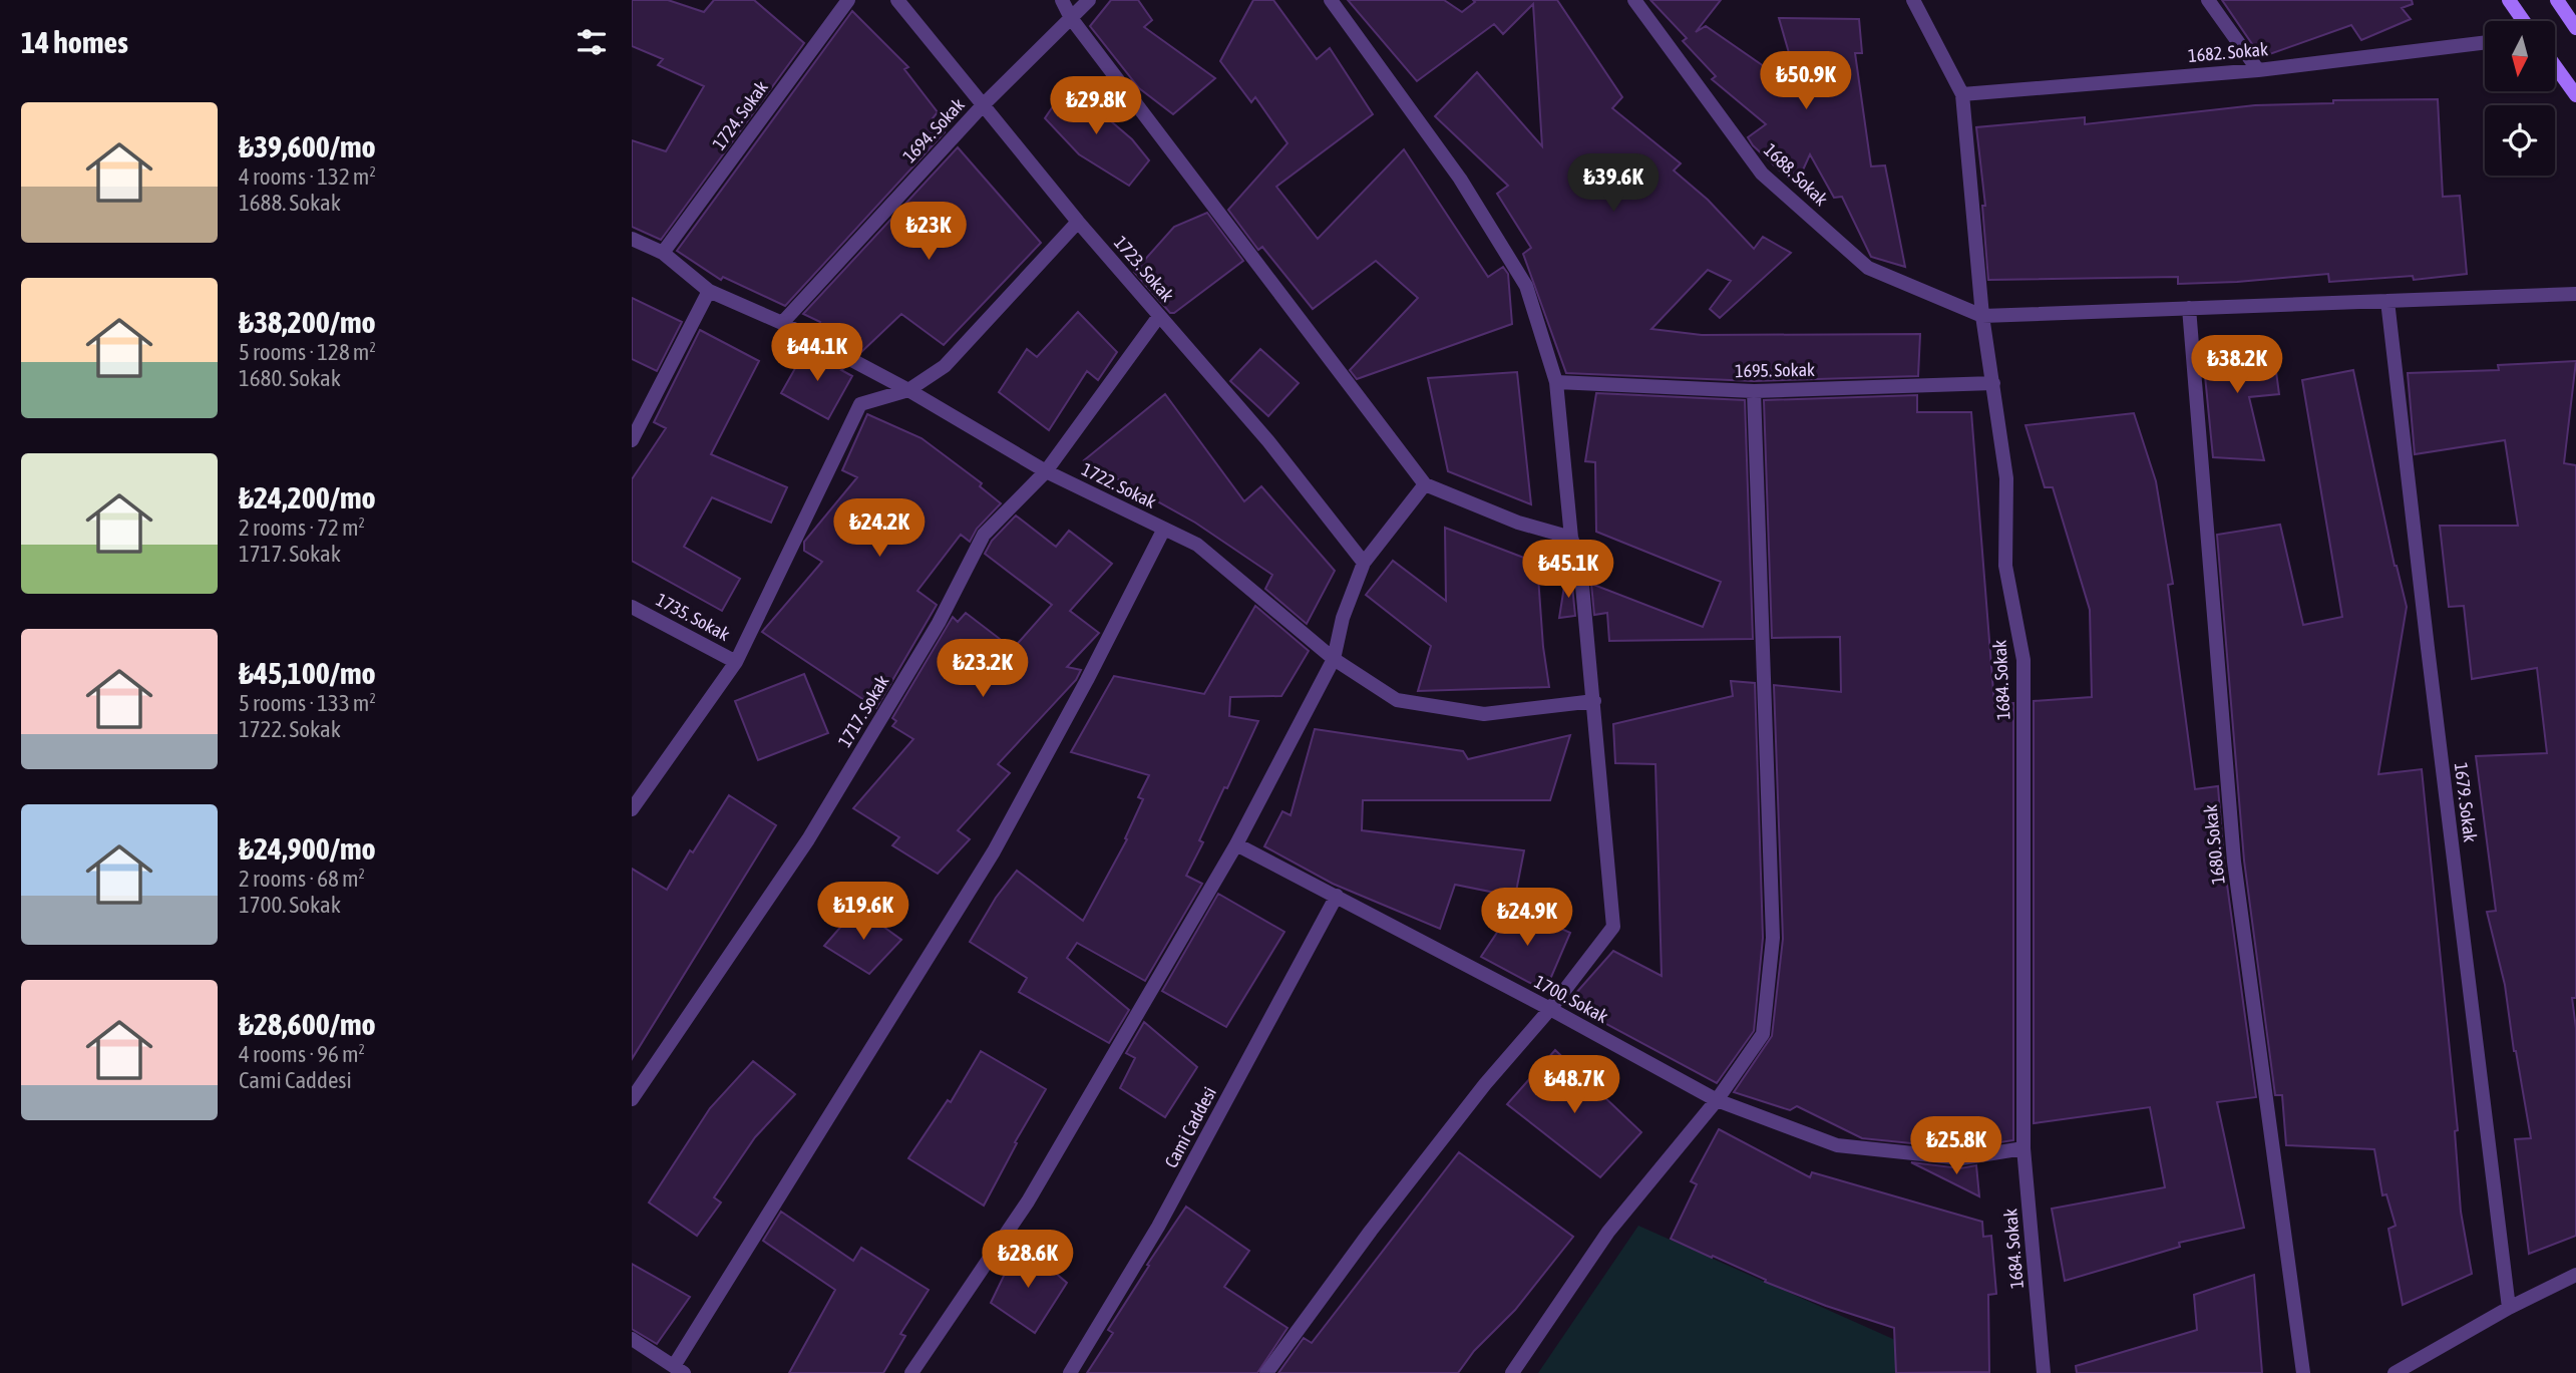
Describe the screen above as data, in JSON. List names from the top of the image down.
{
  "streets": {
    "street": [
      "1682. Sokak",
      "1724. Sokak",
      "1694. Sokak",
      "1688. Sokak",
      "1723. Sokak",
      "1695. Sokak",
      "1722. Sokak",
      "1735. Sokak",
      "1684. Sokak",
      "1717. Sokak",
      "1679. Sokak",
      "1680. Sokak",
      "1700. Sokak",
      "Cami Caddesi"
    ]
  },
  "crossings": [
    ["1682. Sokak", "1684. Sokak"],
    ["1724. Sokak", "1722. Sokak"],
    ["1694. Sokak", "1723. Sokak"],
    ["1694. Sokak", "1722. Sokak"],
    ["1688. Sokak", "1684. Sokak"],
    ["1723. Sokak", "1717. Sokak"],
    ["1695. Sokak", "1684. Sokak"],
    ["1722. Sokak", "1717. Sokak"],
    ["1684. Sokak", "1700. Sokak"],
    ["1700. Sokak", "Cami Caddesi"]
  ],
  "north": "bottom",
  "page": {
    "heading": "14 homes",
    "price": [
      "₺50.9K",
      "₺29.8K",
      "₺39.6K",
      "₺23K",
      "₺44.1K",
      "₺38.2K",
      "₺24.2K",
      "₺45.1K",
      "₺23.2K",
      "₺19.6K",
      "₺24.9K",
      "₺48.7K",
      "₺25.8K",
      "₺28.6K"
    ],
    "list": [
      {
        "name": "₺39,600/mo",
        "note": "4 rooms · 132 m² · 1688. Sokak"
      },
      {
        "name": "₺38,200/mo",
        "note": "5 rooms · 128 m² · 1680. Sokak"
      },
      {
        "name": "₺24,200/mo",
        "note": "2 rooms · 72 m² · 1717. Sokak"
      },
      {
        "name": "₺45,100/mo",
        "note": "5 rooms · 133 m² · 1722. Sokak"
      },
      {
        "name": "₺24,900/mo",
        "note": "2 rooms · 68 m² · 1700. Sokak"
      },
      {
        "name": "₺28,600/mo",
        "note": "4 rooms · 96 m² · Cami Caddesi"
      }
    ]
  }
}
